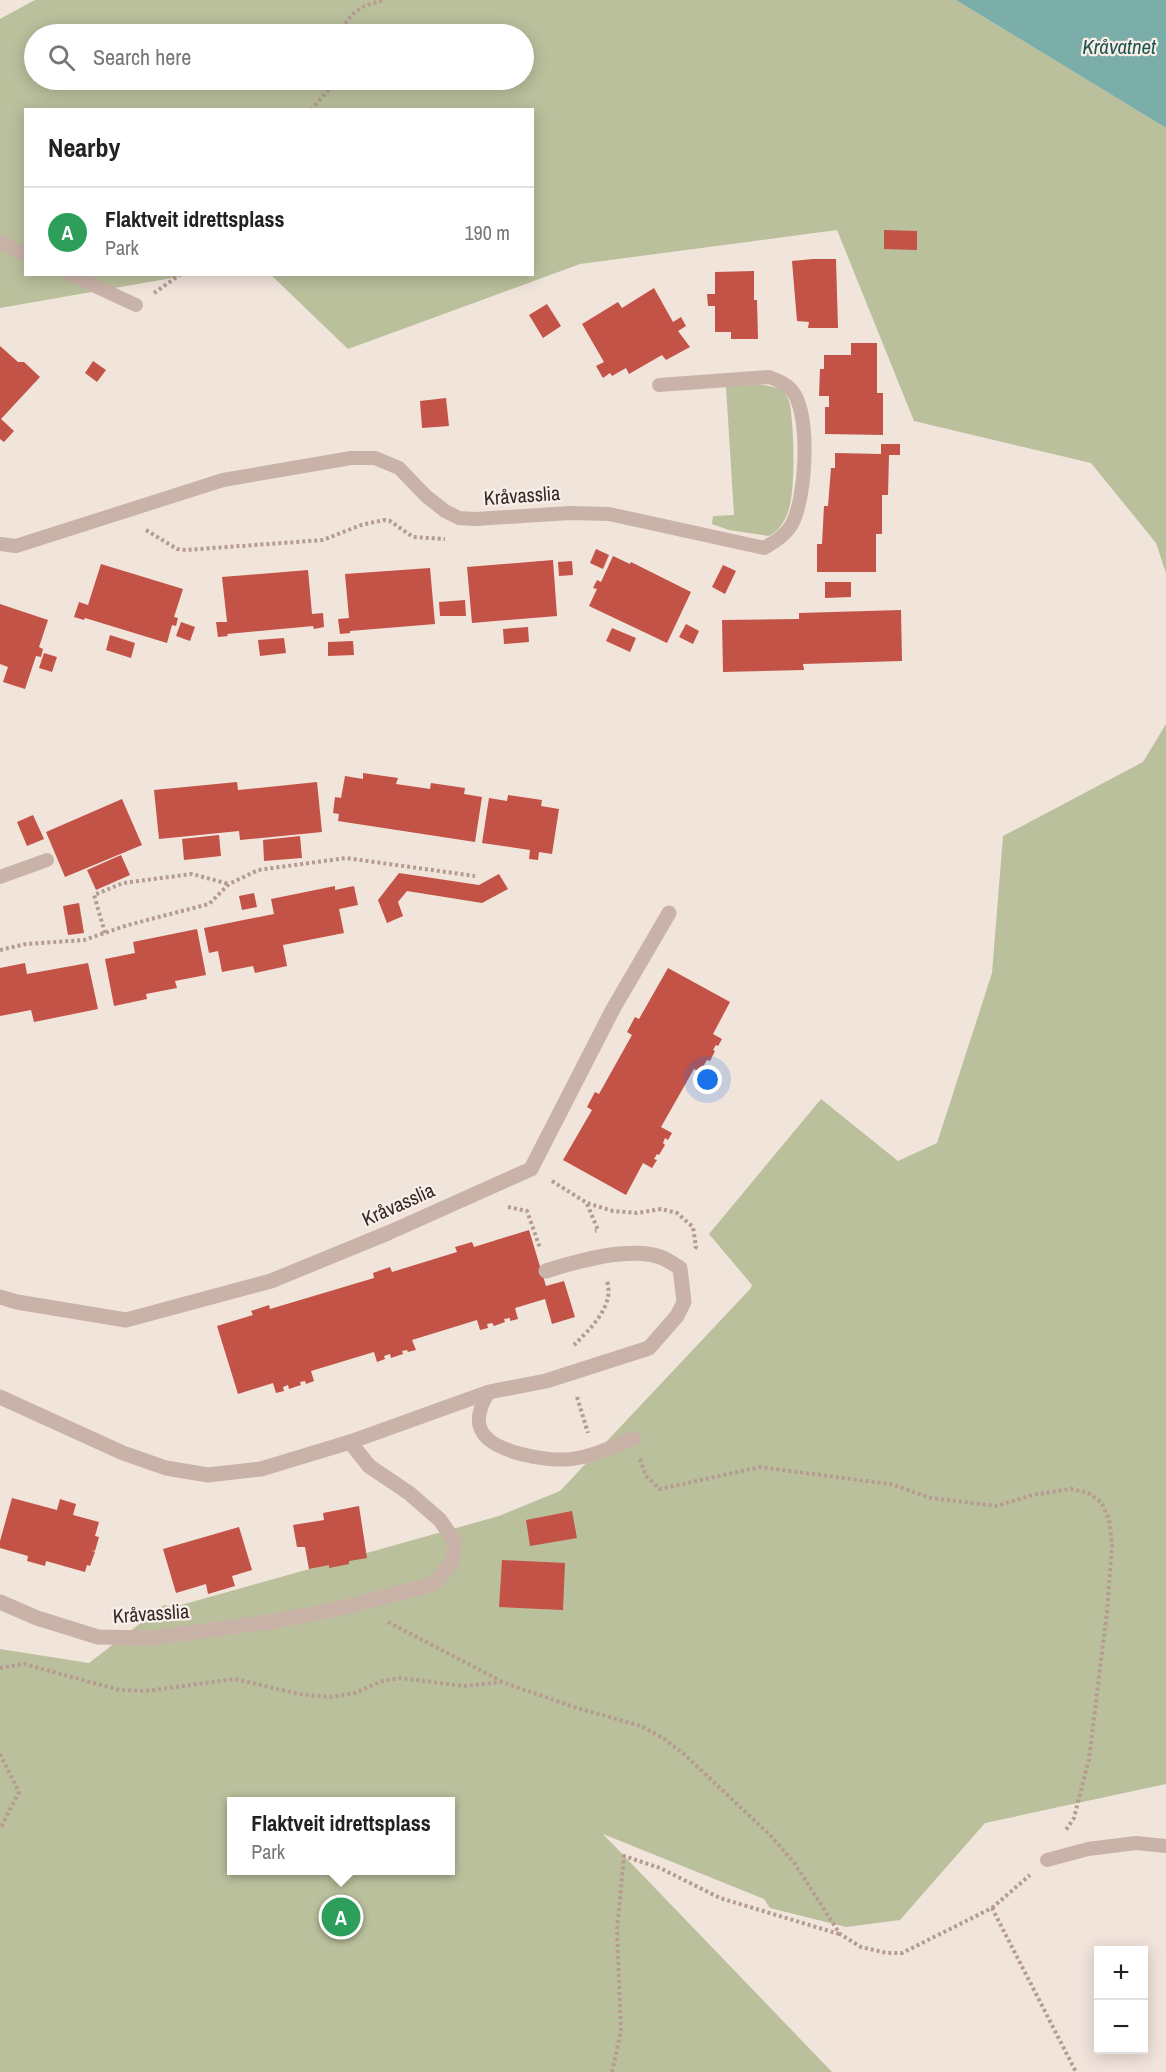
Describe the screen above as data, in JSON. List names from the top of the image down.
{
  "streets": {
    "street": ["Kråvasslia"]
  },
  "water": ["Kråvatnet"],
  "page": {
    "search": "Search here",
    "heading": "Nearby",
    "list": [
      {
        "mark": "A",
        "name": "Flaktveit idrettsplass",
        "note": "Park",
        "value": "190 m"
      }
    ],
    "popup": ["Flaktveit idrettsplass", "Park"],
    "pins": "A",
    "map_buttons": ["+", "−"]
  }
}
